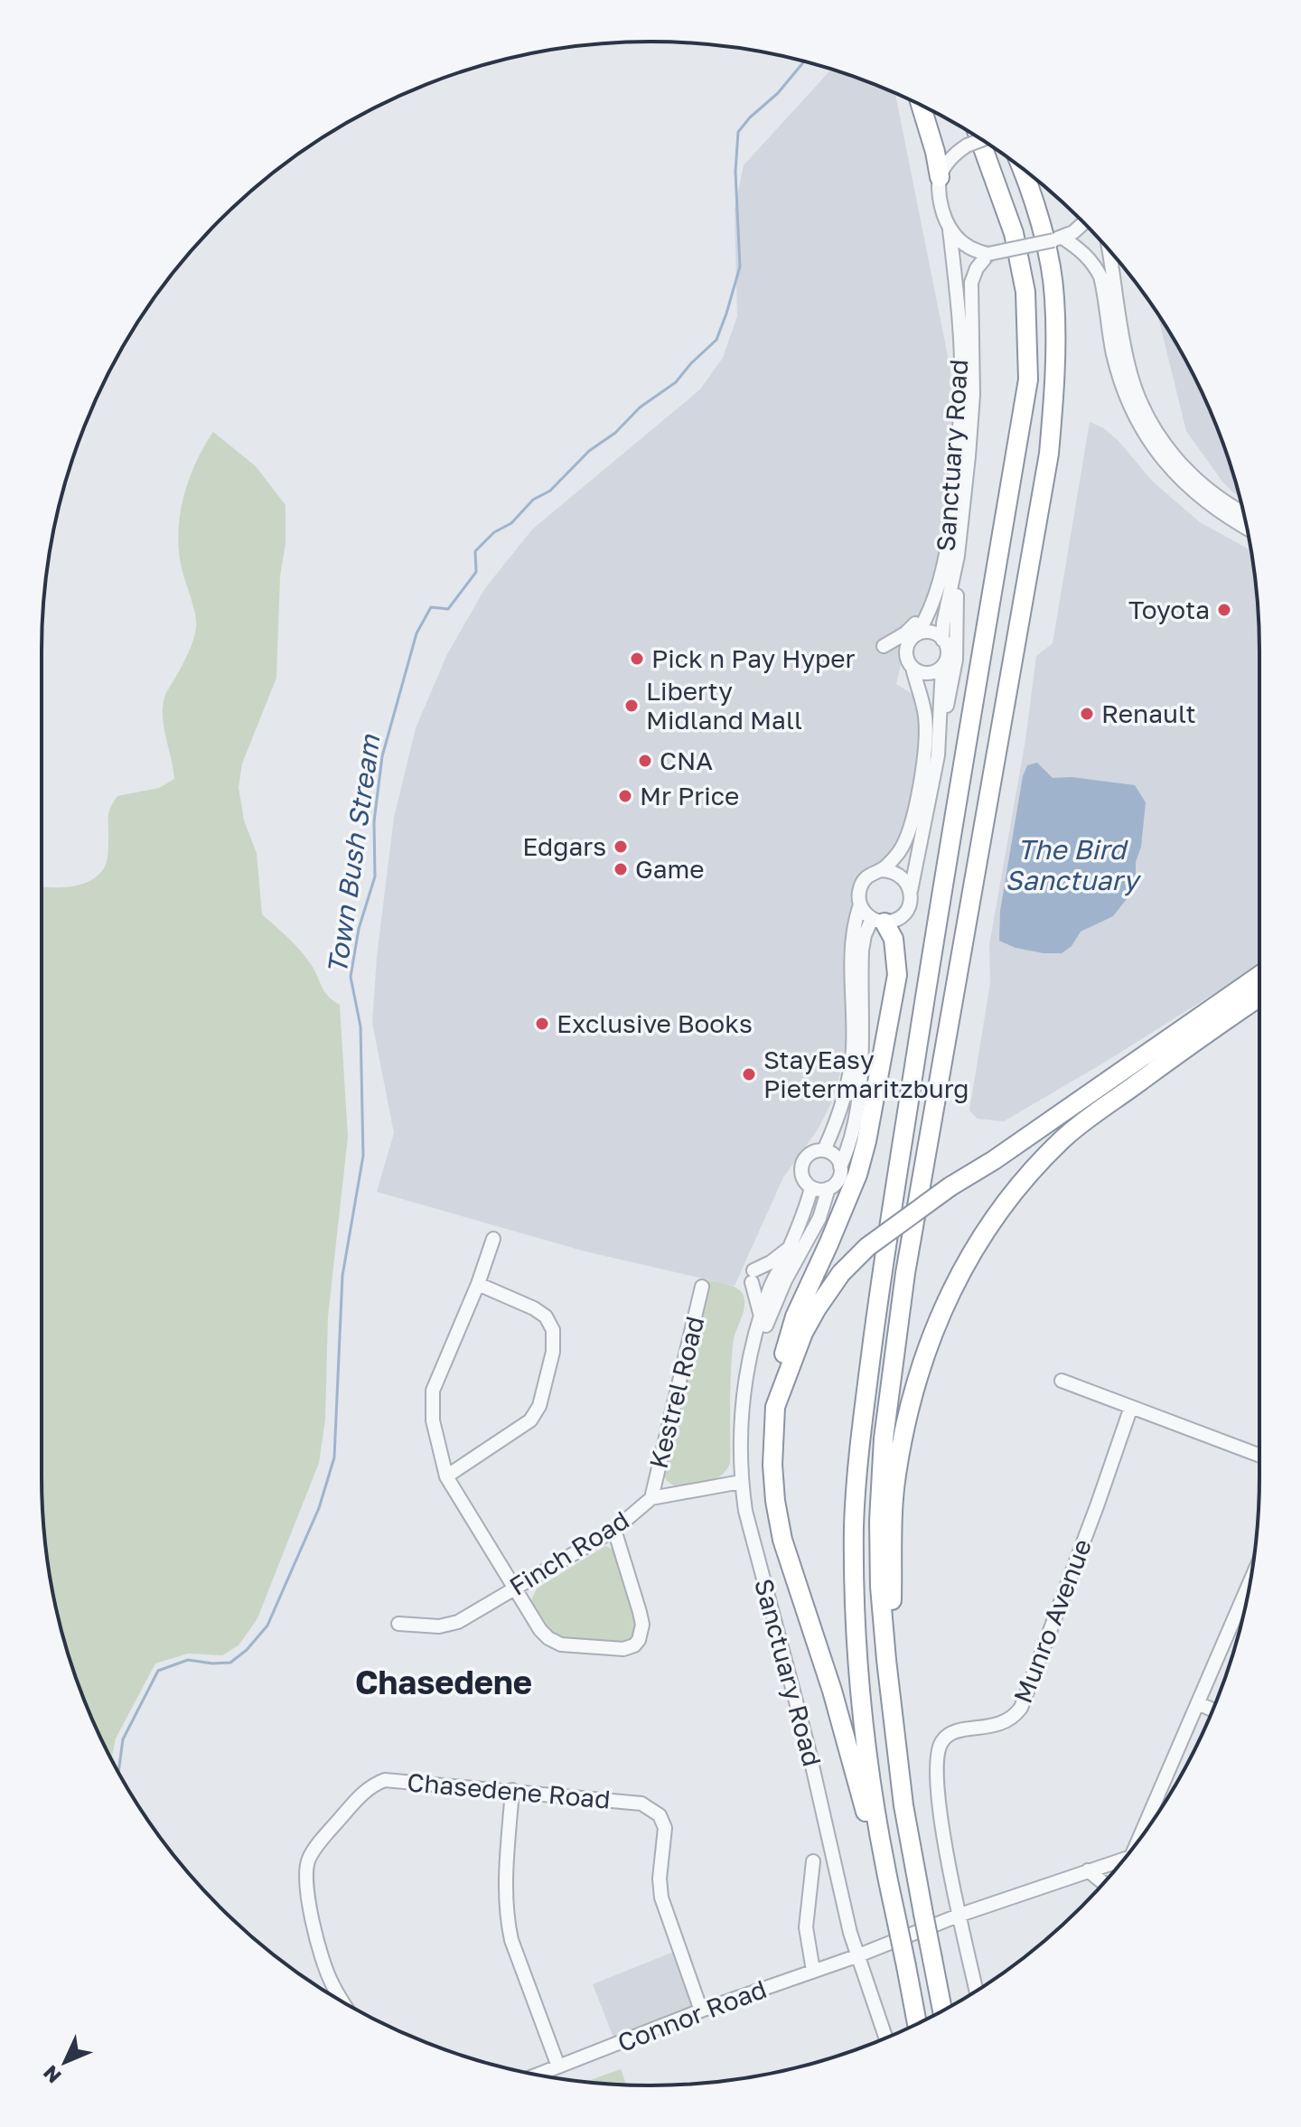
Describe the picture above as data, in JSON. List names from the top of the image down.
{
  "streets": {
    "street": [
      "Sanctuary Road",
      "Kestrel Road",
      "Finch Road",
      "Munro Avenue",
      "Chasedene Road",
      "Connor Road"
    ]
  },
  "crossings": [
    ["Sanctuary Road", "Finch Road"],
    ["Sanctuary Road", "Connor Road"],
    ["Kestrel Road", "Finch Road"],
    ["Munro Avenue", "Connor Road"],
    ["Chasedene Road", "Connor Road"]
  ],
  "districts": ["Chasedene"],
  "water": ["The Bird Sanctuary", "Town Bush Stream"],
  "places": [
    "Toyota",
    "Pick n Pay Hyper",
    "Liberty Midland Mall",
    "Renault",
    "CNA",
    "Mr Price",
    "Edgars",
    "Game",
    "Exclusive Books",
    "StayEasy Pietermaritzburg"
  ],
  "north": "bottom left"
}
